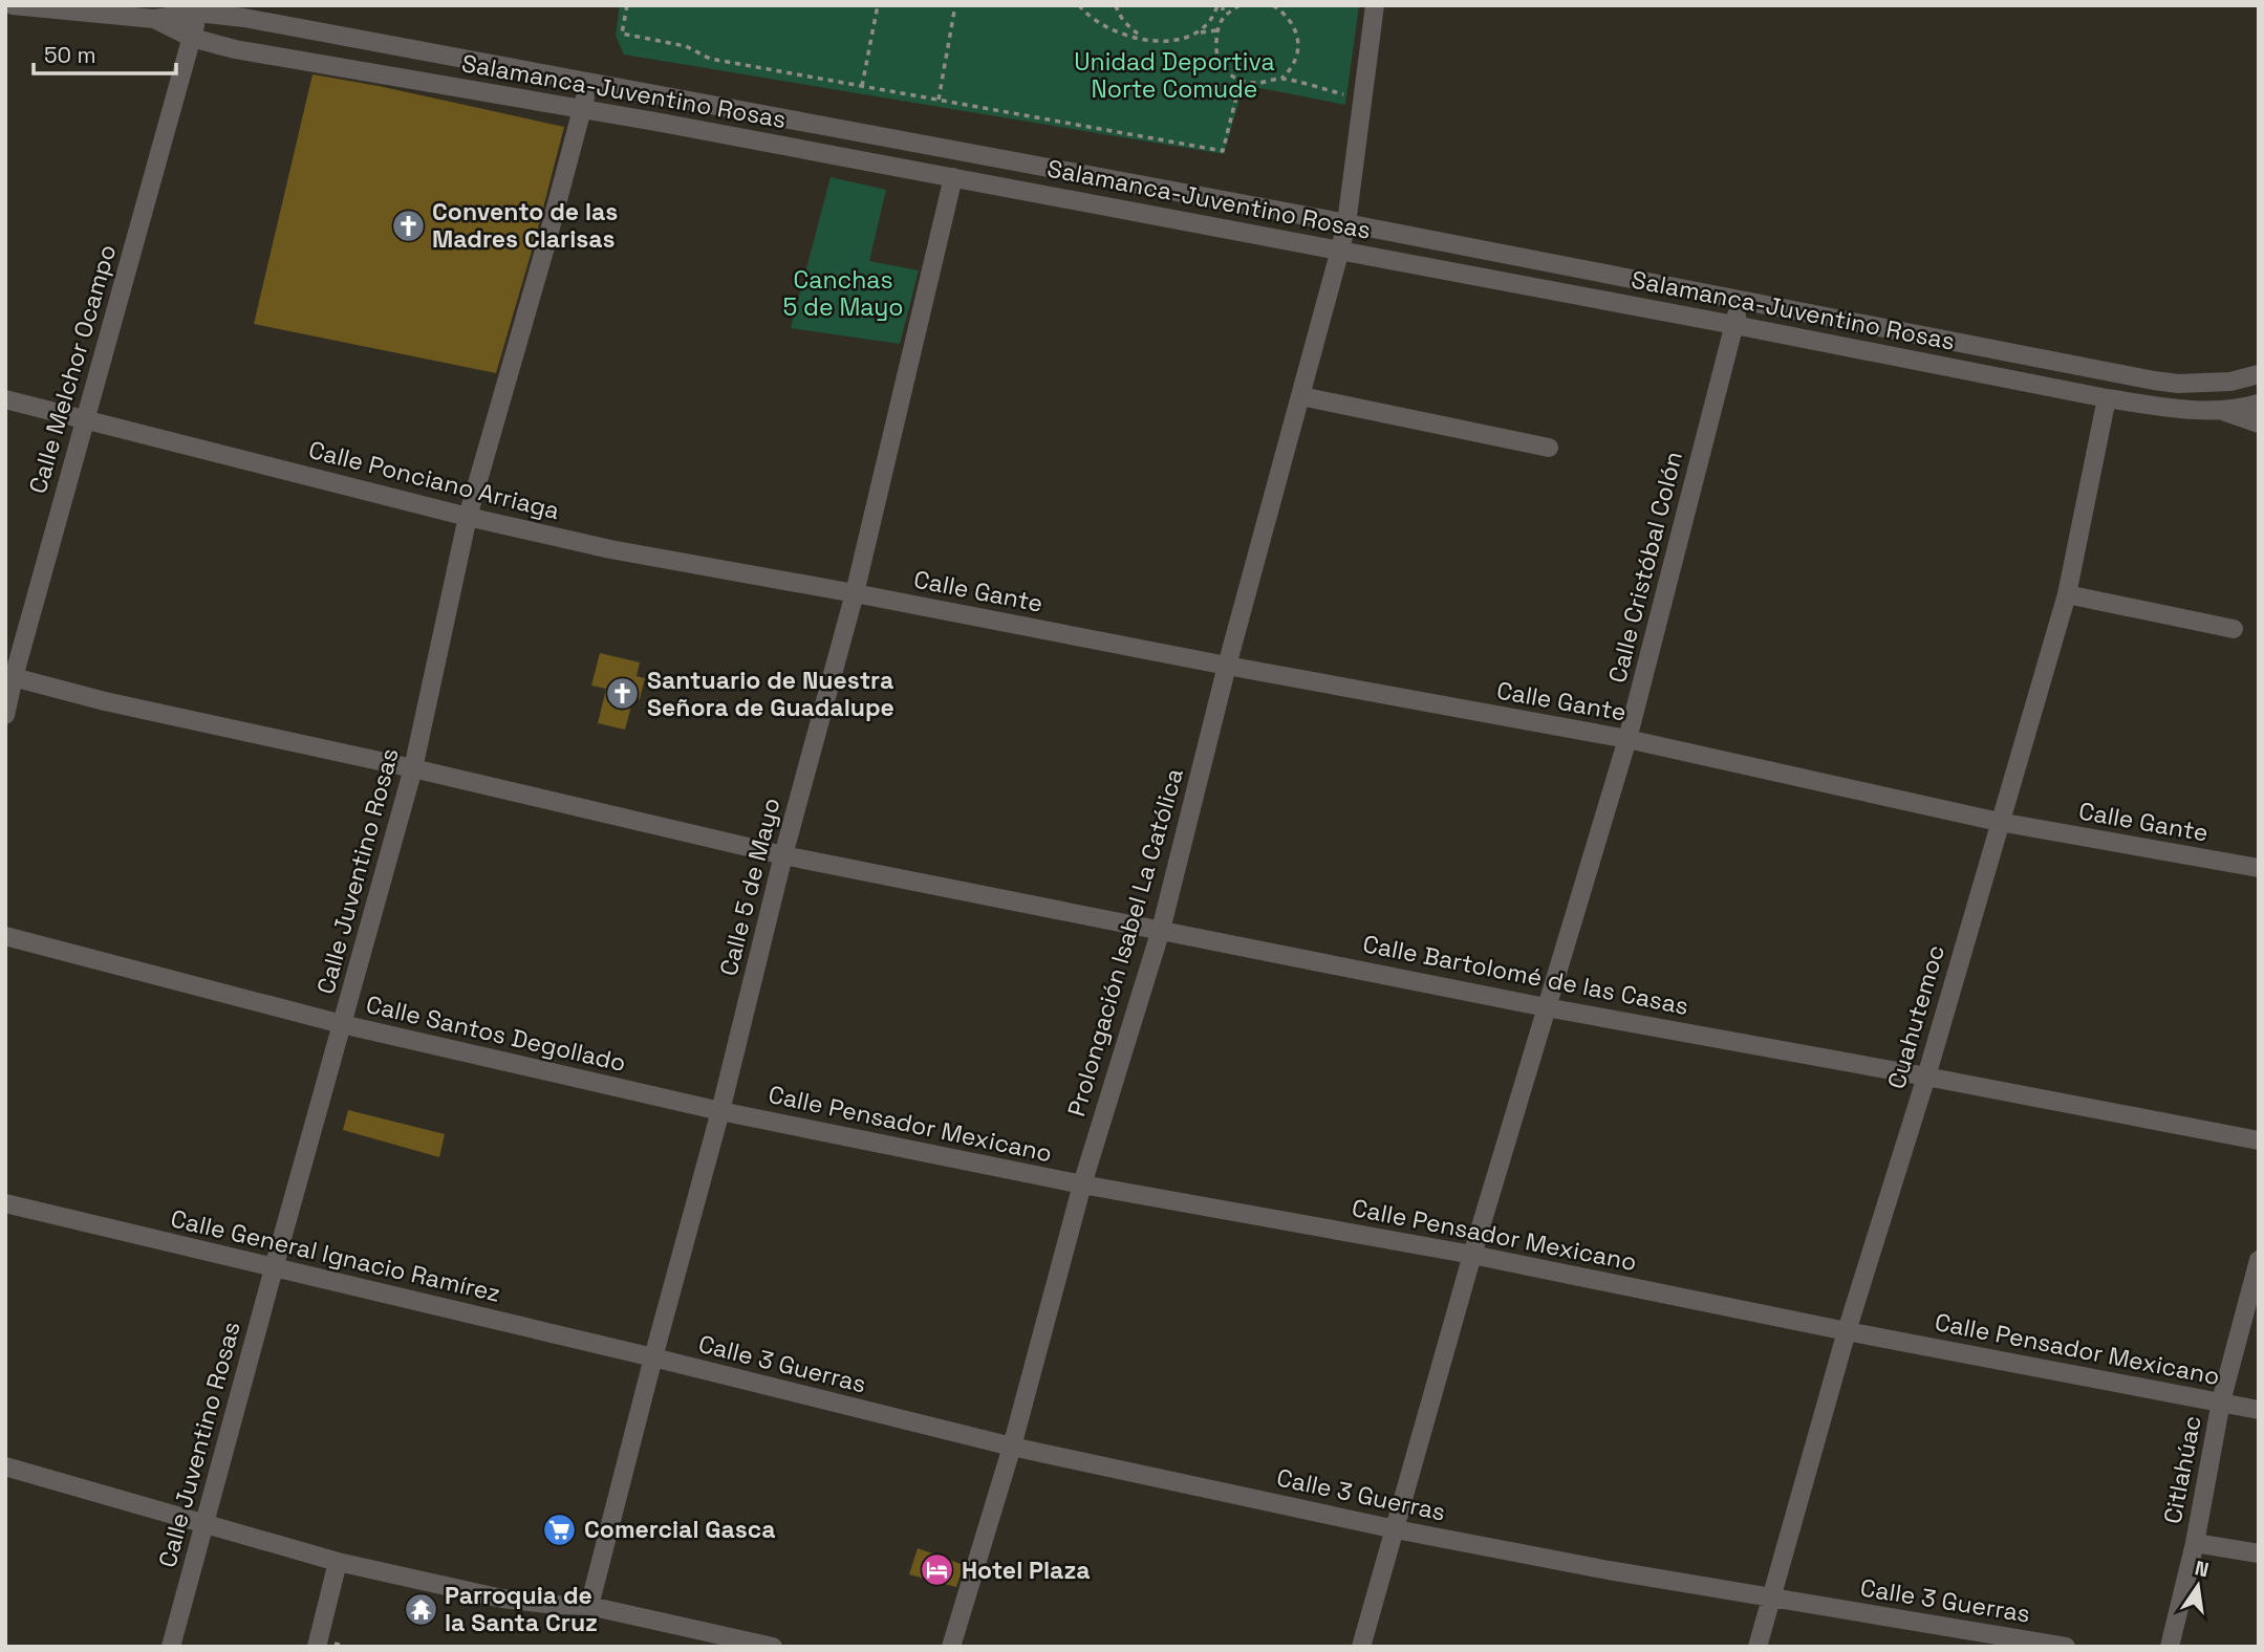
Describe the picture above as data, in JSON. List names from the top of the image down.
{
  "streets": {
    "street": [
      "Salamanca-Juventino Rosas",
      "Calle Melchor Ocampo",
      "Calle Ponciano Arriaga",
      "Calle Cristóbal Colón",
      "Calle Gante",
      "Calle Juventino Rosas",
      "Calle 5 de Mayo",
      "Prolongación Isabel La Católica",
      "Calle Bartolomé de las Casas",
      "Cuahutemoc",
      "Calle Santos Degollado",
      "Calle Pensador Mexicano",
      "Calle General Ignacio Ramírez",
      "Calle 3 Guerras",
      "Citlahúac"
    ]
  },
  "crossings": [
    ["Salamanca-Juventino Rosas", "Calle Melchor Ocampo"],
    ["Salamanca-Juventino Rosas", "Calle Cristóbal Colón"],
    ["Salamanca-Juventino Rosas", "Calle Juventino Rosas"],
    ["Salamanca-Juventino Rosas", "Calle 5 de Mayo"],
    ["Salamanca-Juventino Rosas", "Prolongación Isabel La Católica"],
    ["Salamanca-Juventino Rosas", "Cuahutemoc"],
    ["Calle Melchor Ocampo", "Calle Ponciano Arriaga"],
    ["Calle Melchor Ocampo", "Calle Bartolomé de las Casas"],
    ["Calle Ponciano Arriaga", "Calle Gante"],
    ["Calle Ponciano Arriaga", "Calle Juventino Rosas"],
    ["Calle Ponciano Arriaga", "Calle 5 de Mayo"],
    ["Calle Cristóbal Colón", "Calle Gante"],
    ["Calle Cristóbal Colón", "Calle Bartolomé de las Casas"],
    ["Calle Cristóbal Colón", "Calle Pensador Mexicano"],
    ["Calle Cristóbal Colón", "Calle 3 Guerras"],
    ["Calle Gante", "Calle 5 de Mayo"],
    ["Calle Gante", "Prolongación Isabel La Católica"],
    ["Calle Gante", "Cuahutemoc"],
    ["Calle Juventino Rosas", "Calle Bartolomé de las Casas"],
    ["Calle Juventino Rosas", "Calle Santos Degollado"],
    ["Calle Juventino Rosas", "Calle General Ignacio Ramírez"],
    ["Calle 5 de Mayo", "Calle Bartolomé de las Casas"],
    ["Calle 5 de Mayo", "Calle Santos Degollado"],
    ["Calle 5 de Mayo", "Calle Pensador Mexicano"],
    ["Calle 5 de Mayo", "Calle General Ignacio Ramírez"],
    ["Calle 5 de Mayo", "Calle 3 Guerras"],
    ["Prolongación Isabel La Católica", "Calle Bartolomé de las Casas"],
    ["Prolongación Isabel La Católica", "Calle Pensador Mexicano"],
    ["Prolongación Isabel La Católica", "Calle 3 Guerras"],
    ["Calle Bartolomé de las Casas", "Cuahutemoc"],
    ["Cuahutemoc", "Calle Pensador Mexicano"],
    ["Cuahutemoc", "Calle 3 Guerras"],
    ["Calle Santos Degollado", "Calle Pensador Mexicano"],
    ["Calle Pensador Mexicano", "Citlahúac"],
    ["Calle General Ignacio Ramírez", "Calle 3 Guerras"]
  ],
  "parks": ["Unidad Deportiva Norte Comude", "Canchas 5 de Mayo"],
  "places": {
    "church": ["Convento de las Madres Clarisas", "Santuario de Nuestra Señora de Guadalupe"],
    "supermarket": ["Comercial Gasca"],
    "hotel": ["Hotel Plaza"],
    "temple": ["Parroquia de la Santa Cruz"]
  },
  "scale_bar": "50 m",
  "north": "top"
}
